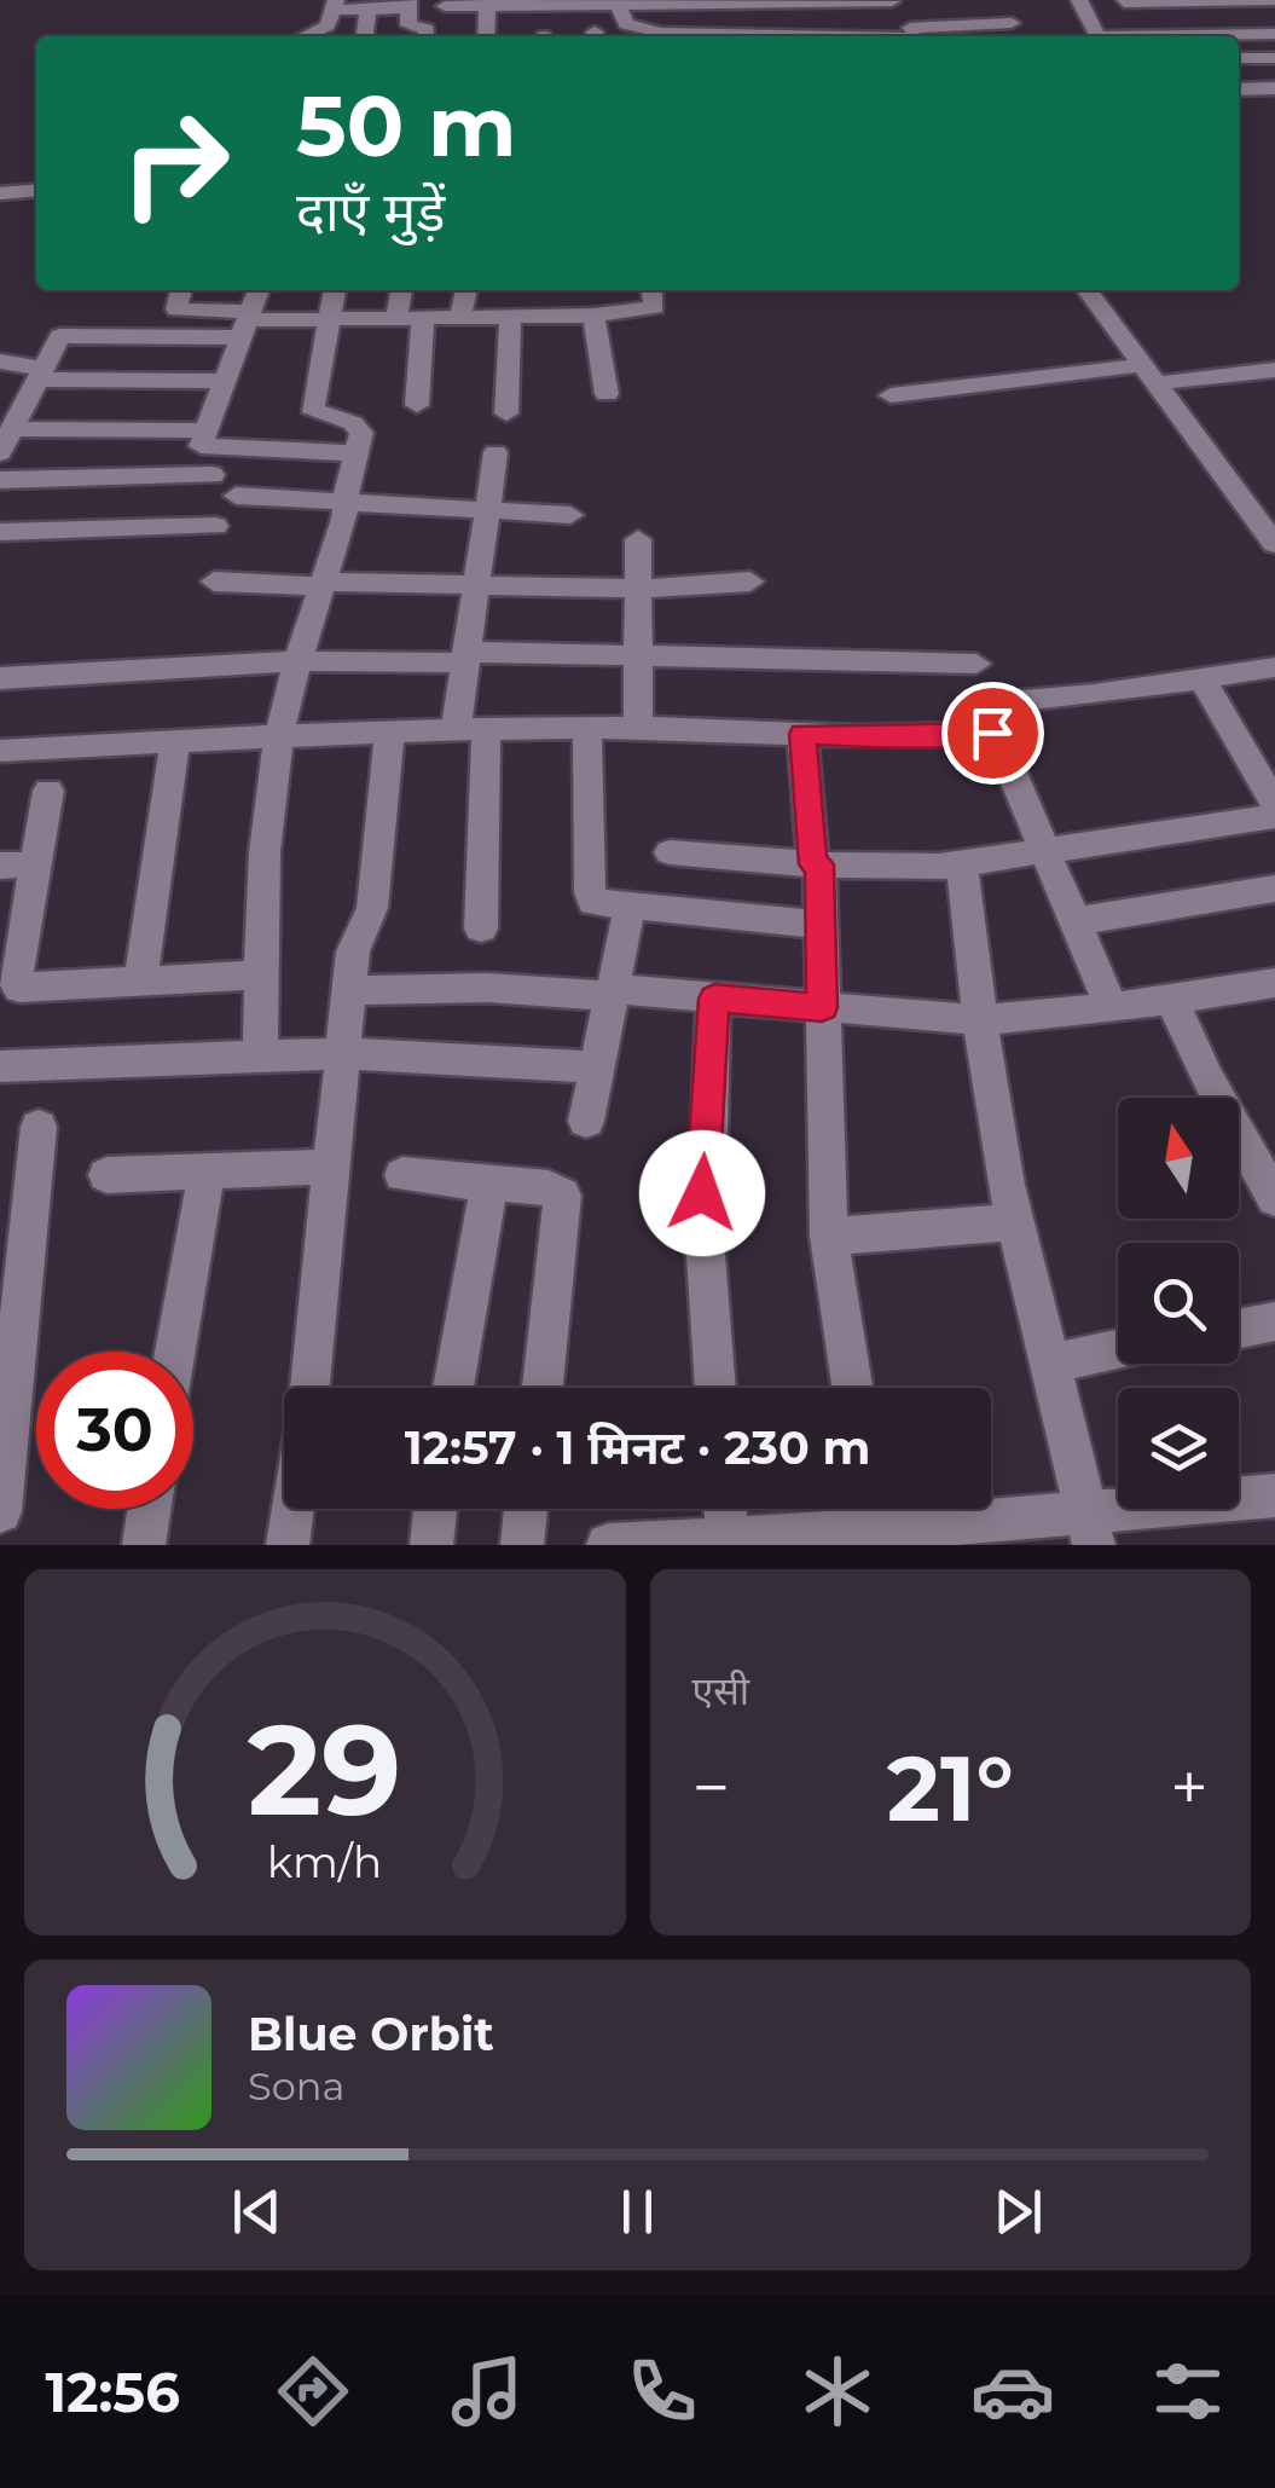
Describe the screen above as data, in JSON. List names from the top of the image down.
{
  "north": "top",
  "page": {
    "turn": ["50 m", "दाएँ मुड़ें"],
    "limit": "30",
    "trip": "12:57 · 1 मिनट · 230 m",
    "tile": "एसी",
    "heat": ["−", "21°", "+"],
    "song": ["Blue Orbit", "Sona"],
    "tabs": "12:56",
    "gauge": ["29", "km/h"]
  }
}
